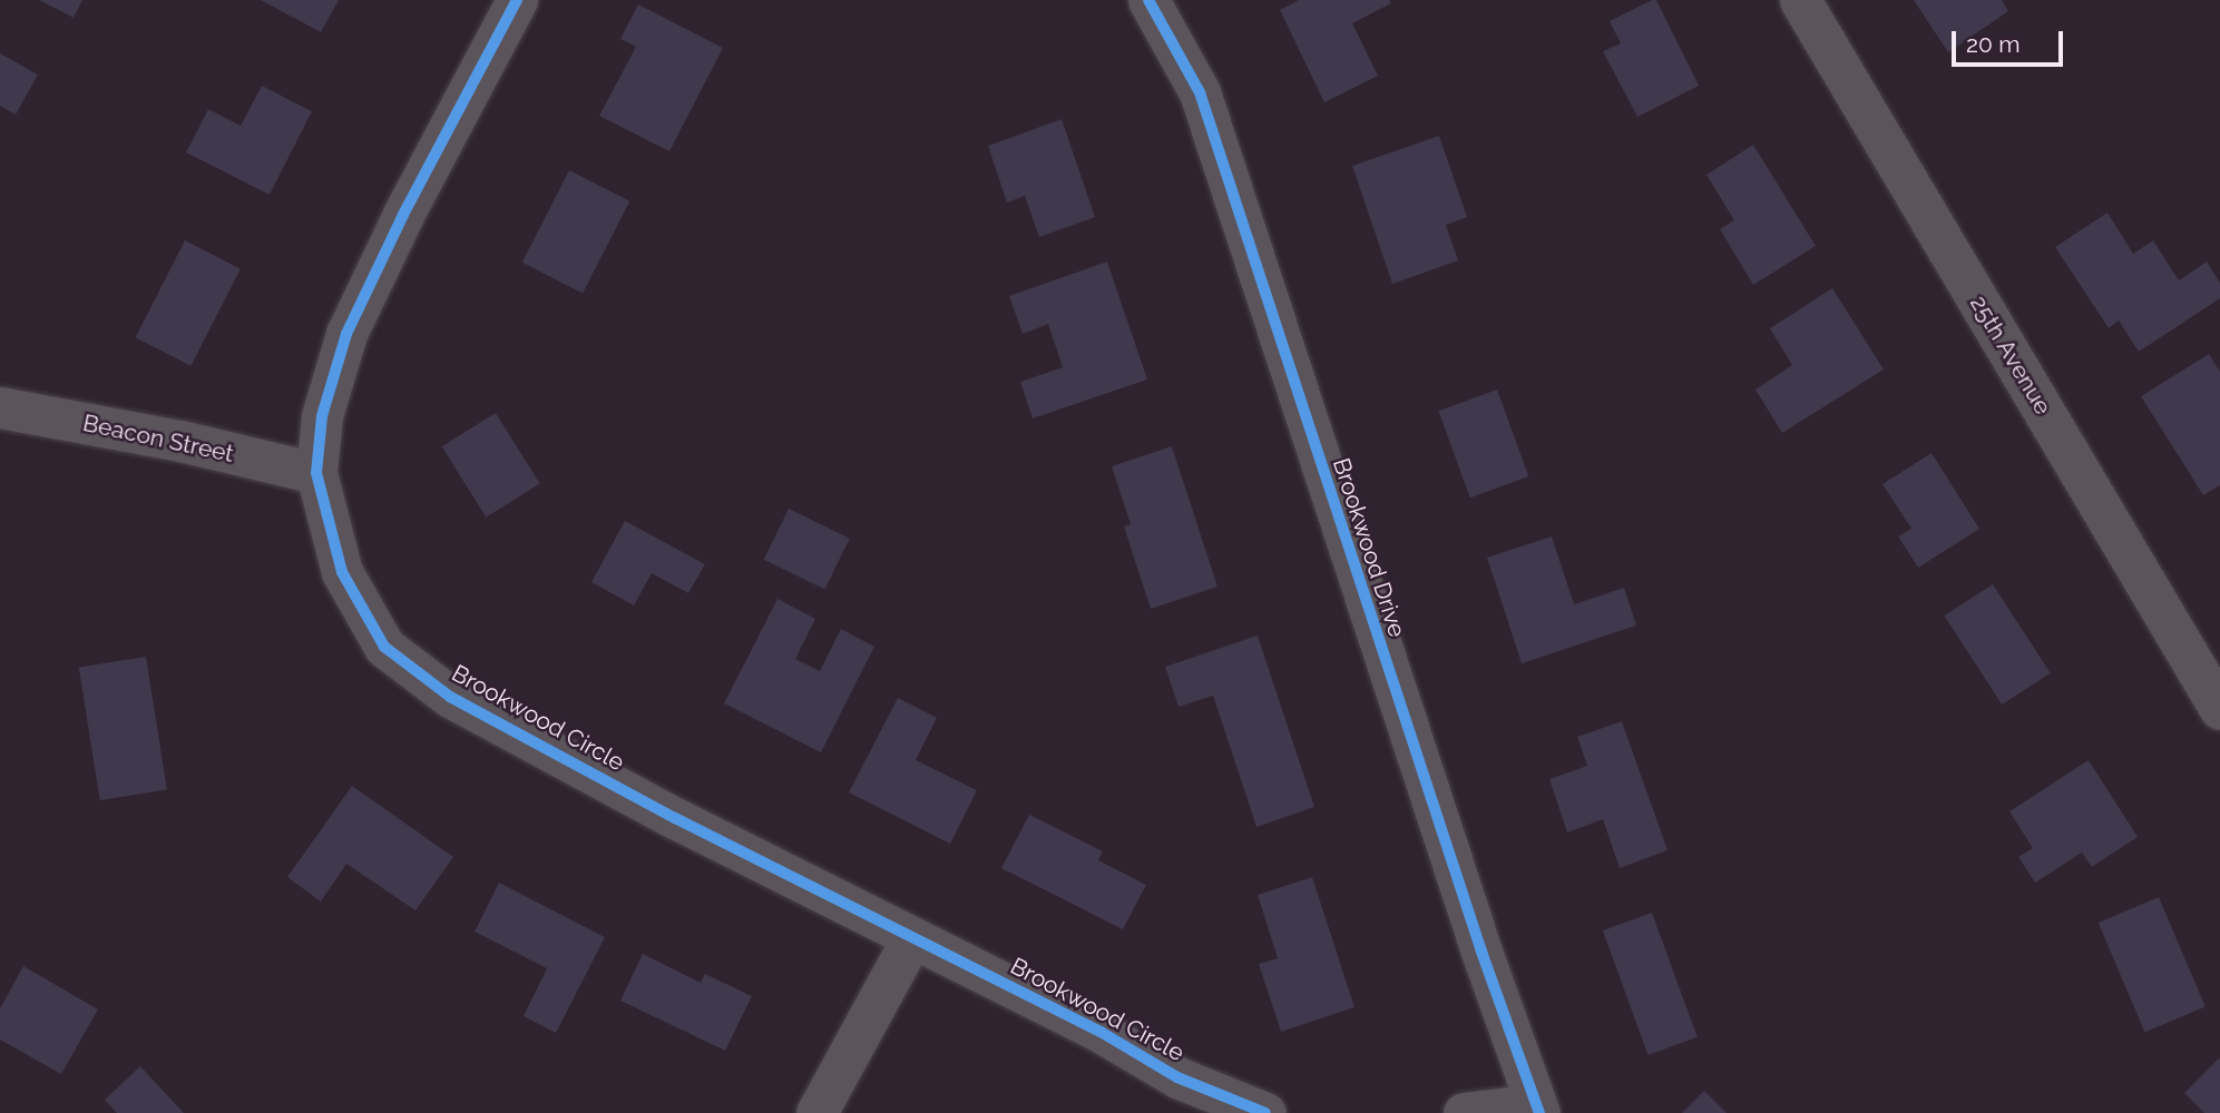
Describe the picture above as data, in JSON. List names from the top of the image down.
{
  "streets": {
    "street": [
      "25th Avenue",
      "Beacon Street",
      "Brookwood Drive",
      "Brookwood Circle"
    ]
  },
  "crossings": [
    ["Beacon Street", "Brookwood Circle"]
  ],
  "scale_bar": "20 m"
}
